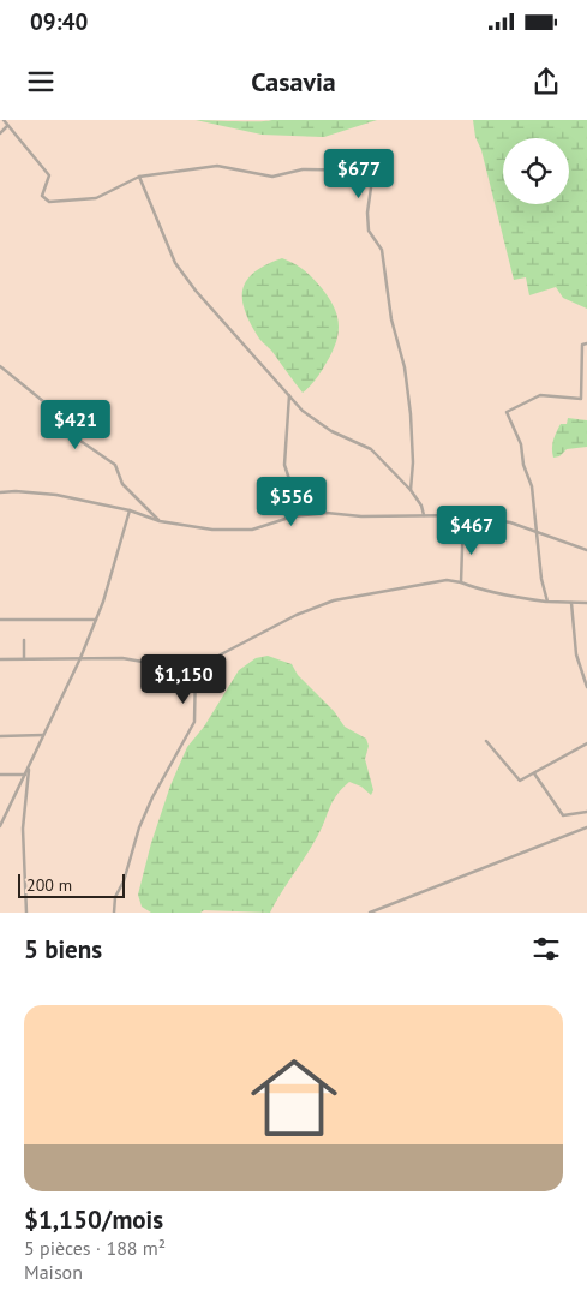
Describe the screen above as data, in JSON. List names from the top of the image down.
{
  "scale_bar": "200 m",
  "page": {
    "status": "09:40",
    "header": "Casavia",
    "price": [
      "$677",
      "$421",
      "$556",
      "$467",
      "$1,150"
    ],
    "scale": "200 m",
    "heading": "5 biens",
    "list": [
      {
        "name": "$1,150/mois",
        "note": "5 pièces · 188 m² · Maison"
      }
    ]
  }
}
